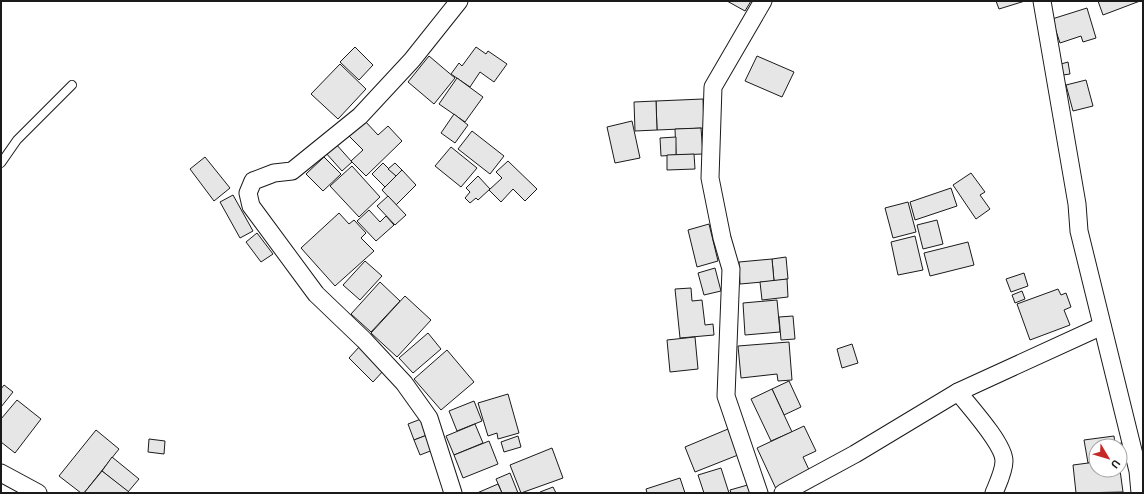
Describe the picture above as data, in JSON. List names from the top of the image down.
{
  "north": "bottom right"
}
